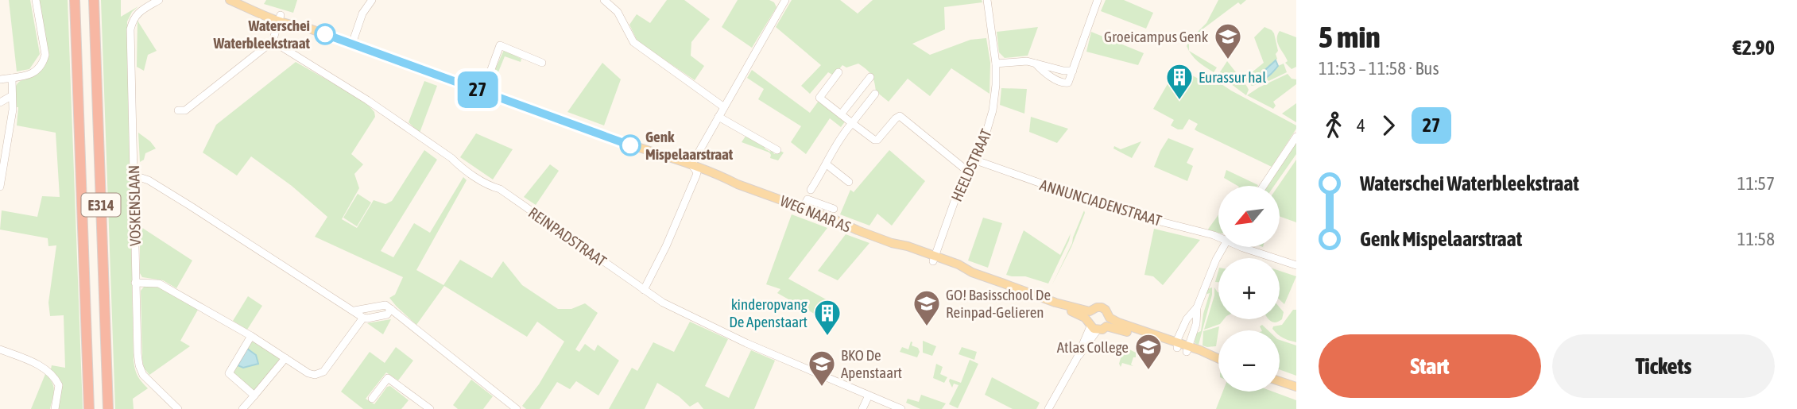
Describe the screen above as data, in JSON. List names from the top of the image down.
{
  "streets": {
    "highway": ["E314"],
    "main road": ["WEG NAAR AS"],
    "street": [
      "HEELDSTRAAT",
      "ANNUNCIADENSTRAAT",
      "VOSKENSLAAN",
      "REINPADSTRAAT"
    ]
  },
  "crossings": [
    ["HEELDSTRAAT", "ANNUNCIADENSTRAAT"],
    ["HEELDSTRAAT", "WEG NAAR AS"]
  ],
  "places": {
    "other": ["Waterschei Waterbleekstraat", "Genk Mispelaarstraat"],
    "school or university": [
      "Groeicampus Genk",
      "GO! Basisschool De Reinpad-Gelieren",
      "Atlas College",
      "BKO De Apenstaart"
    ],
    "building": ["Eurassur hal", "kinderopvang De Apenstaart"]
  },
  "lines": ["bus line 27"],
  "north": "bottom left",
  "page": {
    "on_map": "27",
    "heading": ["5 min", "11:53 – 11:58 · Bus", "€2.90"],
    "legs": ["4", "27"],
    "list": [
      {
        "name": "Waterschei Waterbleekstraat",
        "value": "11:57"
      },
      {
        "name": "Genk Mispelaarstraat",
        "value": "11:58"
      }
    ],
    "map_buttons": ["+", "−"],
    "buttons": ["Start", "Tickets"]
  }
}
